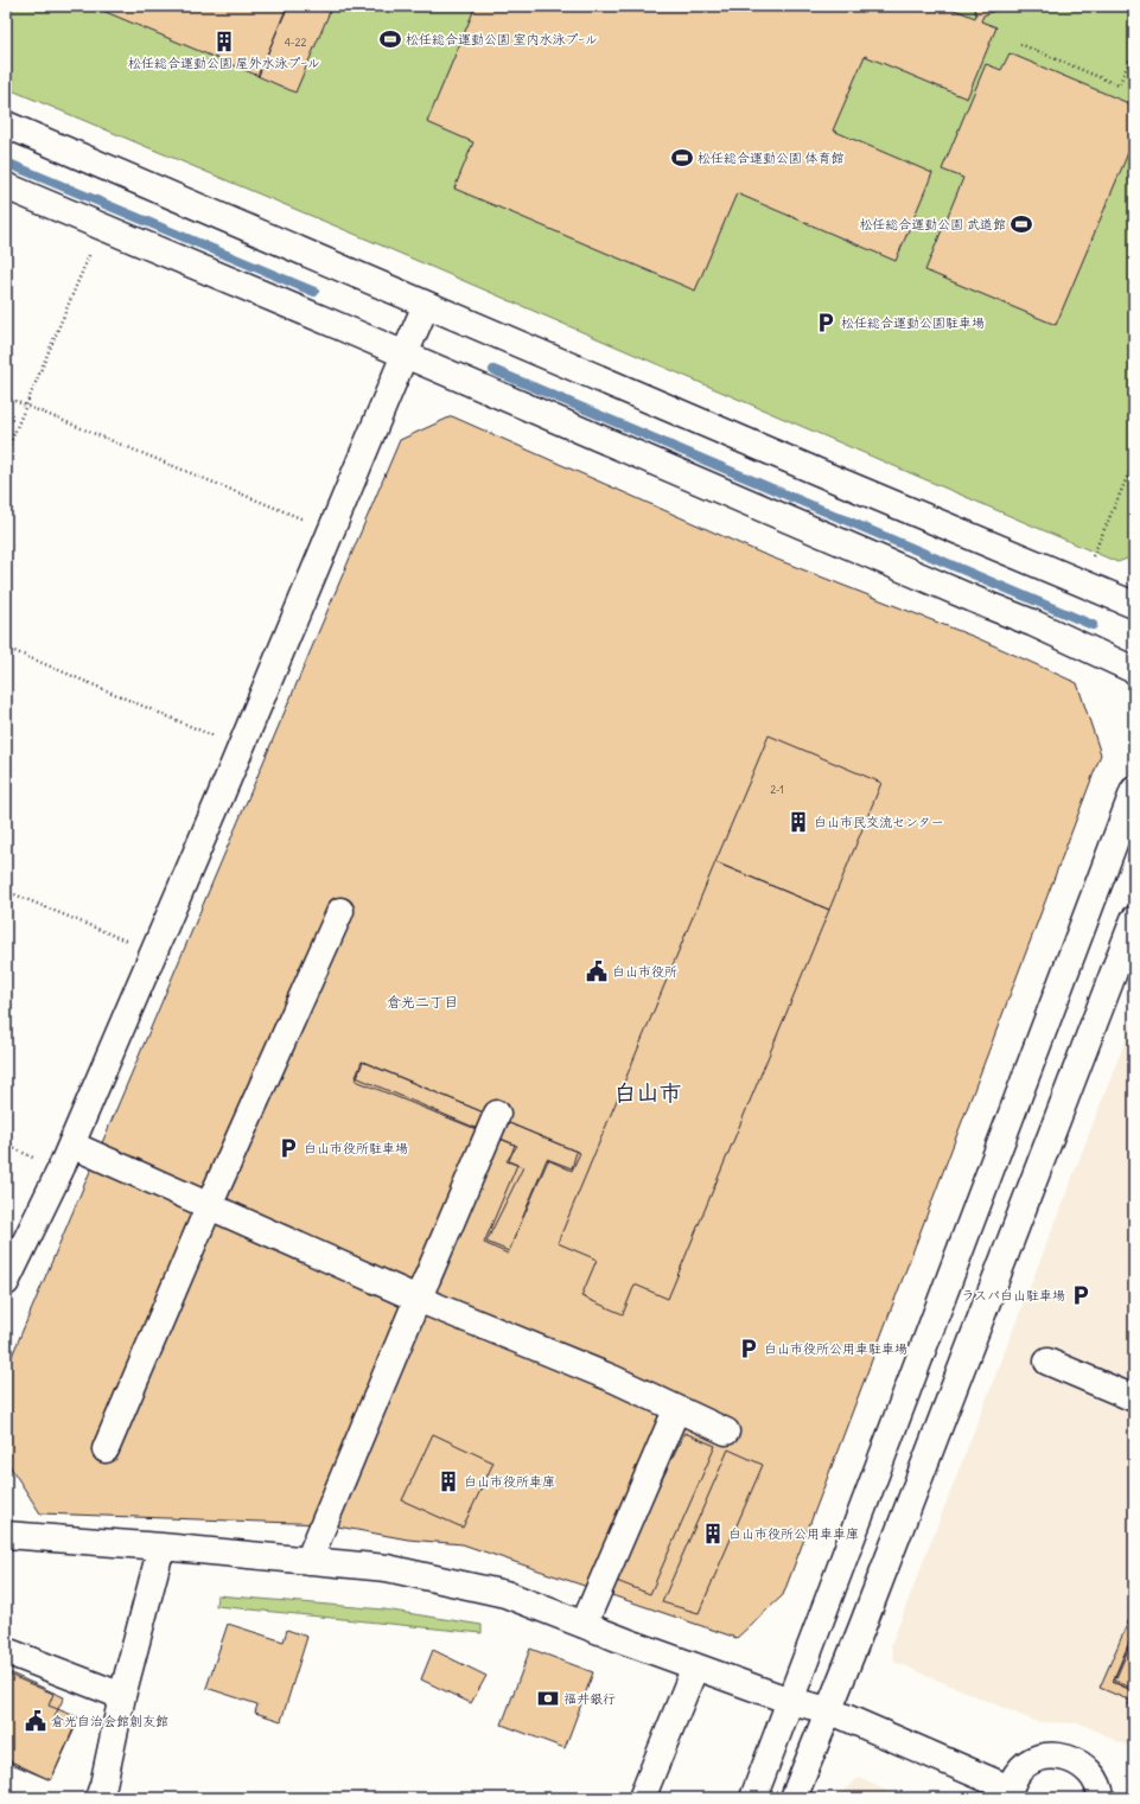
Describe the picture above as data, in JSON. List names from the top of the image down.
{
  "districts": ["倉光二丁目", "白山市"],
  "places": {
    "sports": ["松任総合運動公園 室内水泳プｰル", "松任総合運動公園 体育館", "松任総合運動公園 武道館"],
    "building": [
      "松任総合運動公園 屋外水泳プｰル",
      "白山市民交流センター",
      "白山市役所車庫",
      "白山市役所公用車車庫"
    ],
    "parking": [
      "松任総合運動公園駐車場",
      "白山市役所駐車場",
      "ラスパ白山駐車場",
      "白山市役所公用車駐車場"
    ],
    "public building": ["白山市役所", "倉光自治会館創友館"],
    "bank": ["福井銀行"]
  },
  "house_numbers": ["4-22", "2-1"]
}
